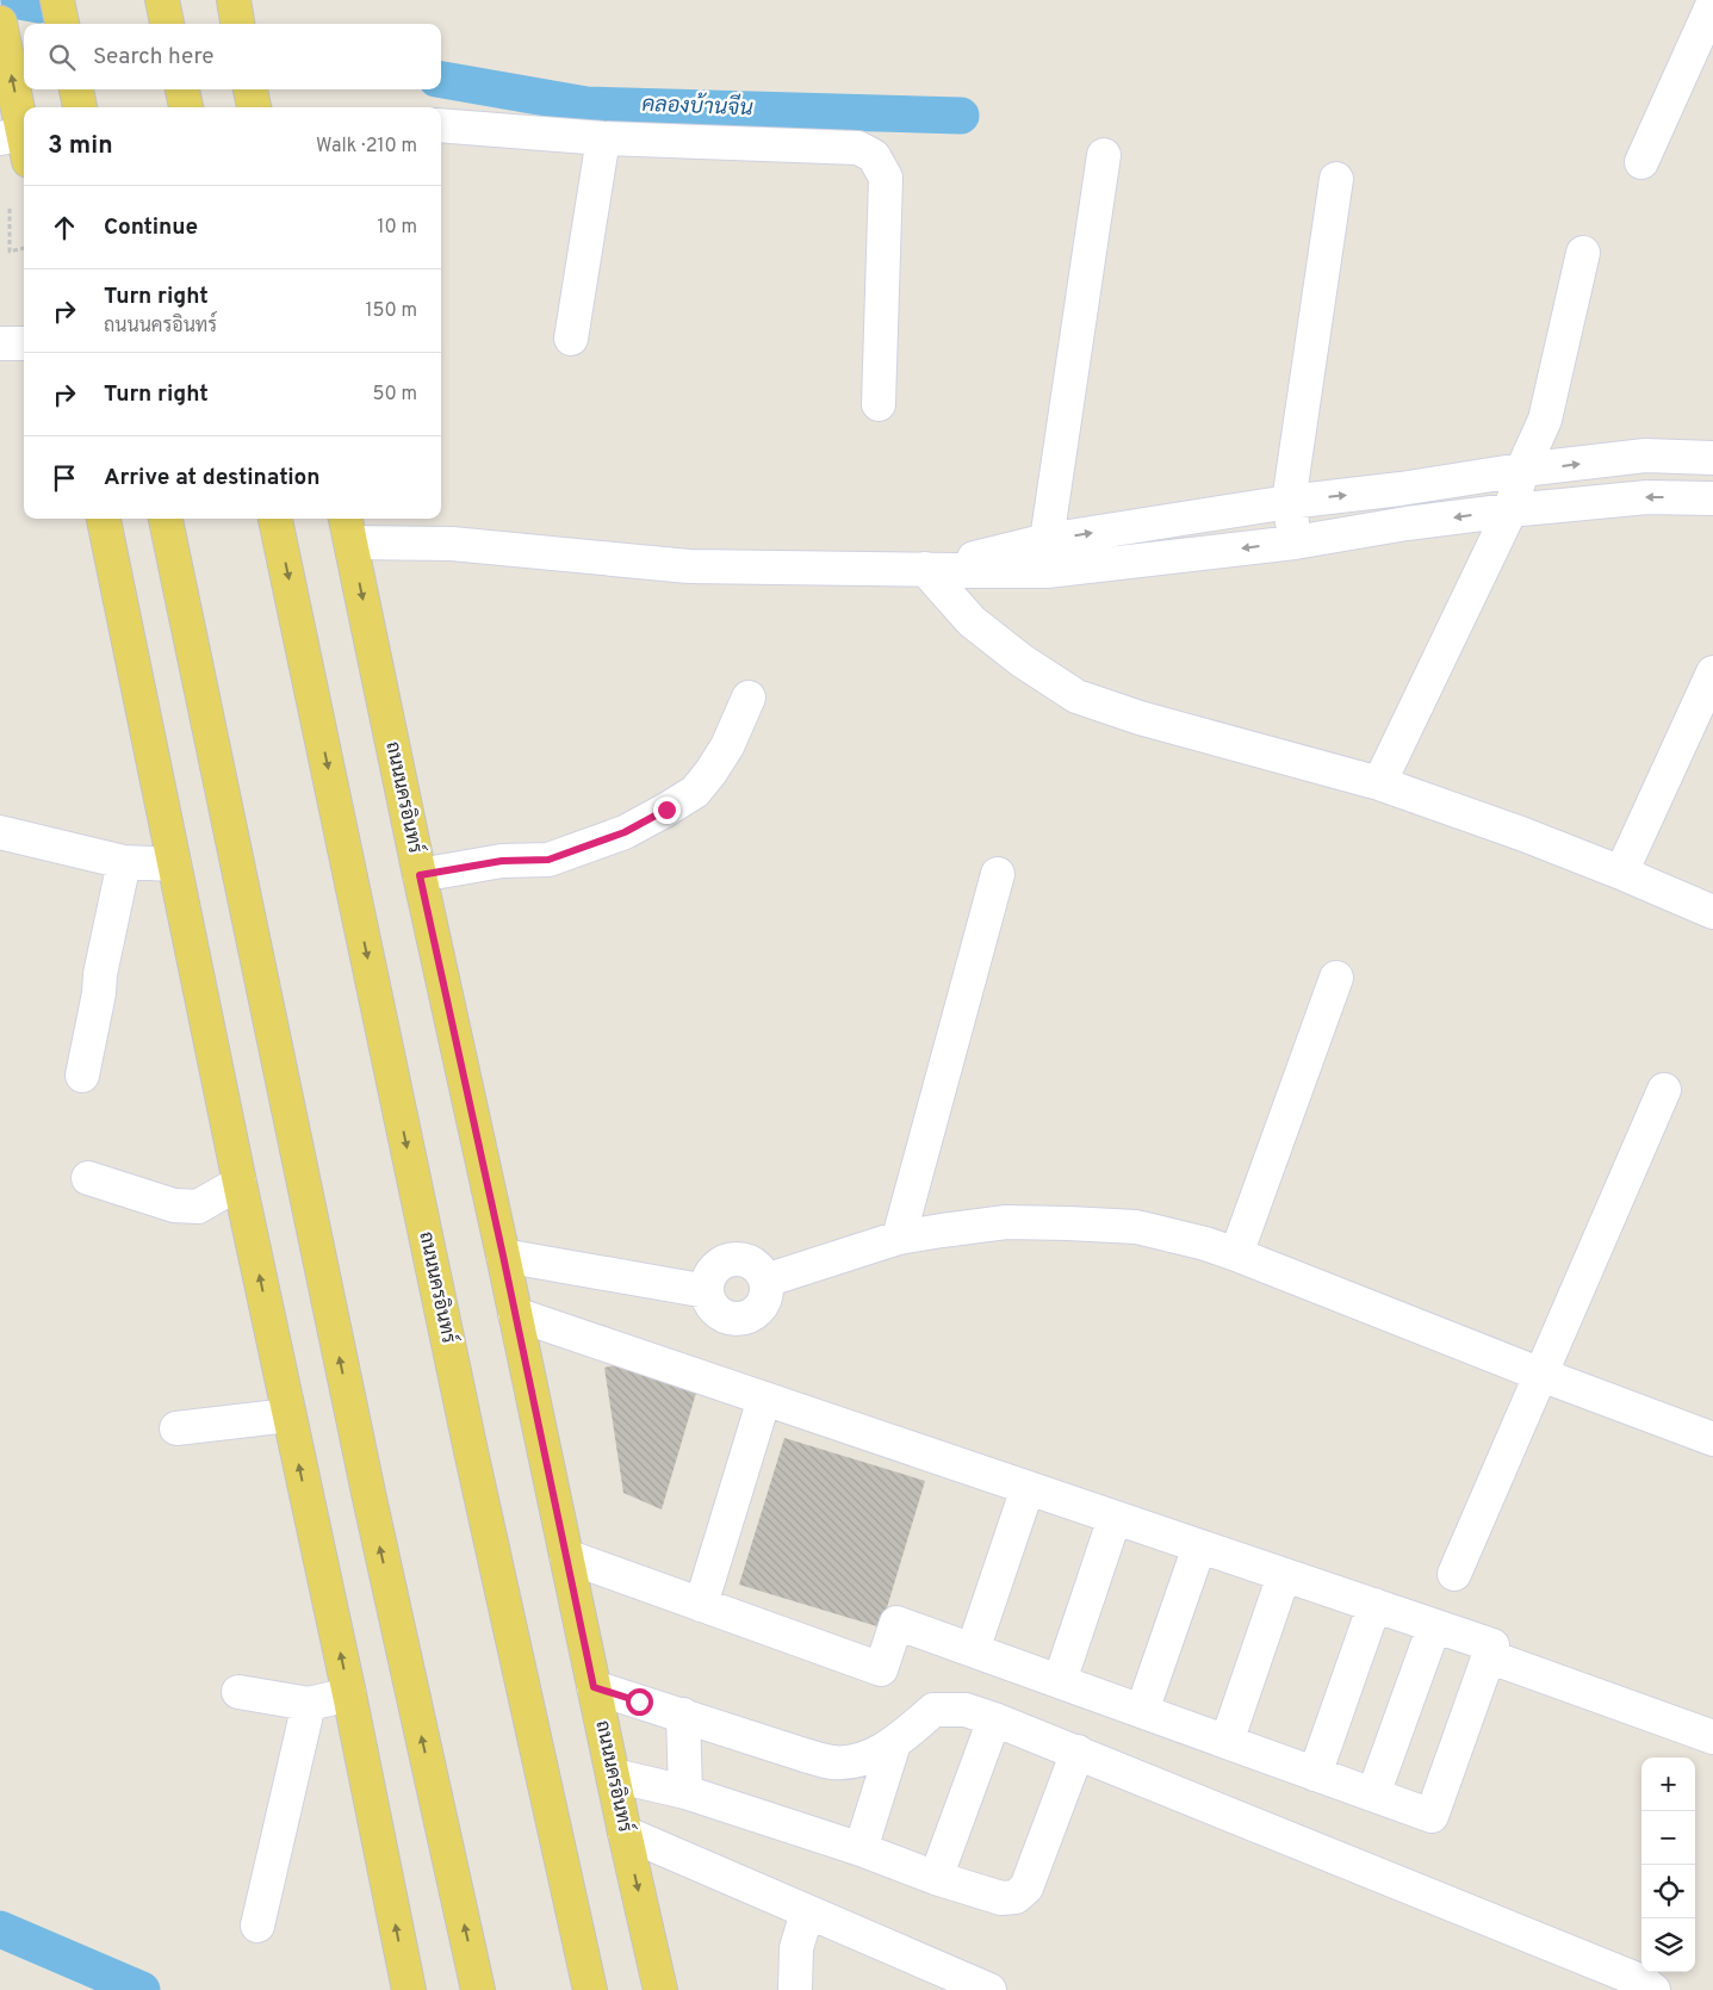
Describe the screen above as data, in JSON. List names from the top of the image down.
{
  "streets": {
    "main road": ["ถนนนครอินทร์"]
  },
  "water": ["คลองบ้านจีน"],
  "page": {
    "search": "Search here",
    "heading": ["3 min", "Walk · 210 m"],
    "list": [
      ["Continue", "10 m"],
      ["Turn right", "ถนนนครอินทร์", "150 m"],
      ["Turn right", "50 m"],
      "Arrive at destination"
    ],
    "map_buttons": ["+", "−"]
  }
}
